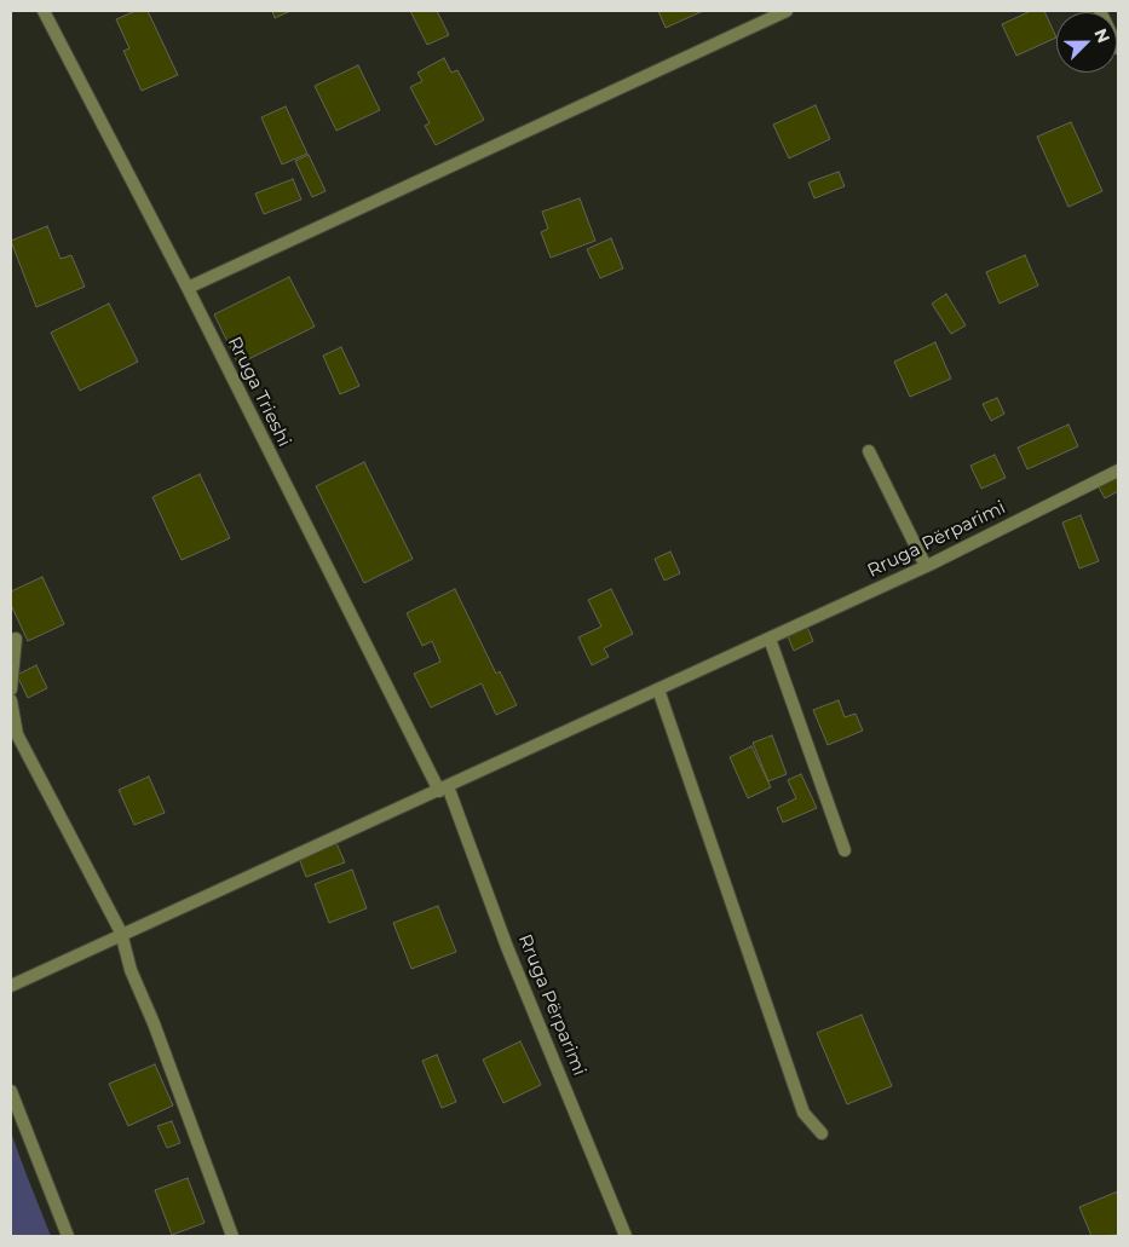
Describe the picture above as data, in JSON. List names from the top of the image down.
{
  "streets": {
    "street": ["Rruga Trieshi", "Rruga Përparimi"]
  },
  "crossings": [
    ["Rruga Trieshi", "Rruga Përparimi"]
  ],
  "north": "top right"
}
